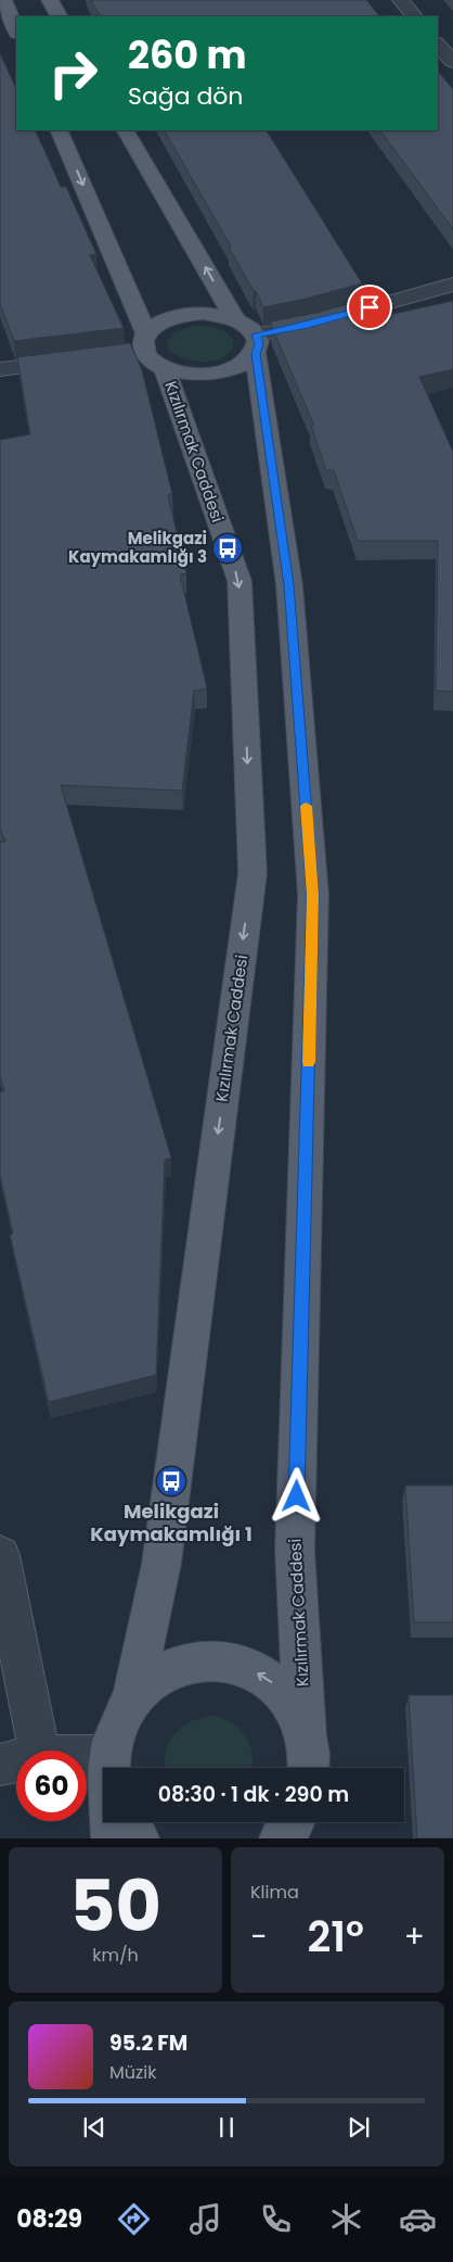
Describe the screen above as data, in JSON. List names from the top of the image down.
{
  "streets": {
    "main road": ["Kızılırmak Caddesi"]
  },
  "places": {
    "bus stop": ["Melikgazi Kaymakamlığı 3", "Melikgazi Kaymakamlığı 1"]
  },
  "page": {
    "turn": ["260 m", "Sağa dön"],
    "limit": "60",
    "trip": "08:30 · 1 dk · 290 m",
    "tile": [
      ["50", "km/h"],
      "Klima"
    ],
    "heat": ["−", "21°", "+"],
    "song": ["95.2 FM", "Müzik"],
    "tabs": "08:29"
  }
}
